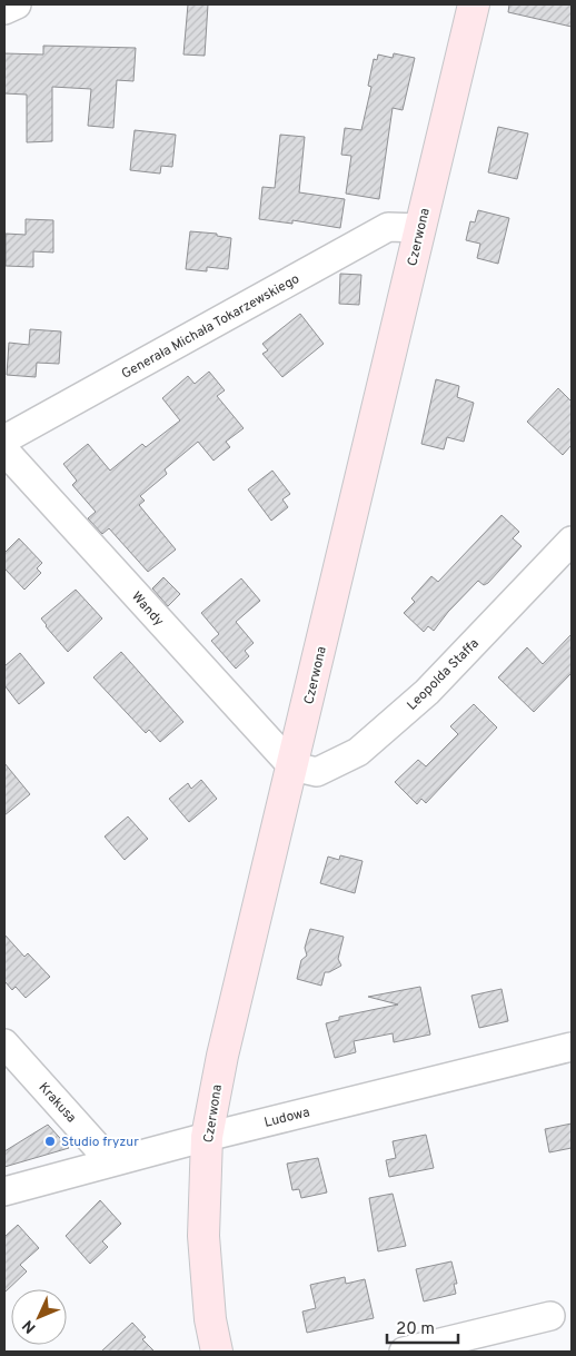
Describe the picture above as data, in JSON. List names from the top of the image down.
{
  "streets": {
    "main road": ["Czerwona"],
    "street": [
      "Generała Michała Tokarzewskiego",
      "Wandy",
      "Leopolda Staffa",
      "Krakusa",
      "Ludowa"
    ]
  },
  "crossings": [
    ["Czerwona", "Generała Michała Tokarzewskiego"],
    ["Czerwona", "Wandy"],
    ["Czerwona", "Leopolda Staffa"],
    ["Czerwona", "Ludowa"],
    ["Wandy", "Leopolda Staffa"],
    ["Krakusa", "Ludowa"]
  ],
  "places": ["Studio fryzur"],
  "scale_bar": "20 m",
  "north": "bottom left"
}
